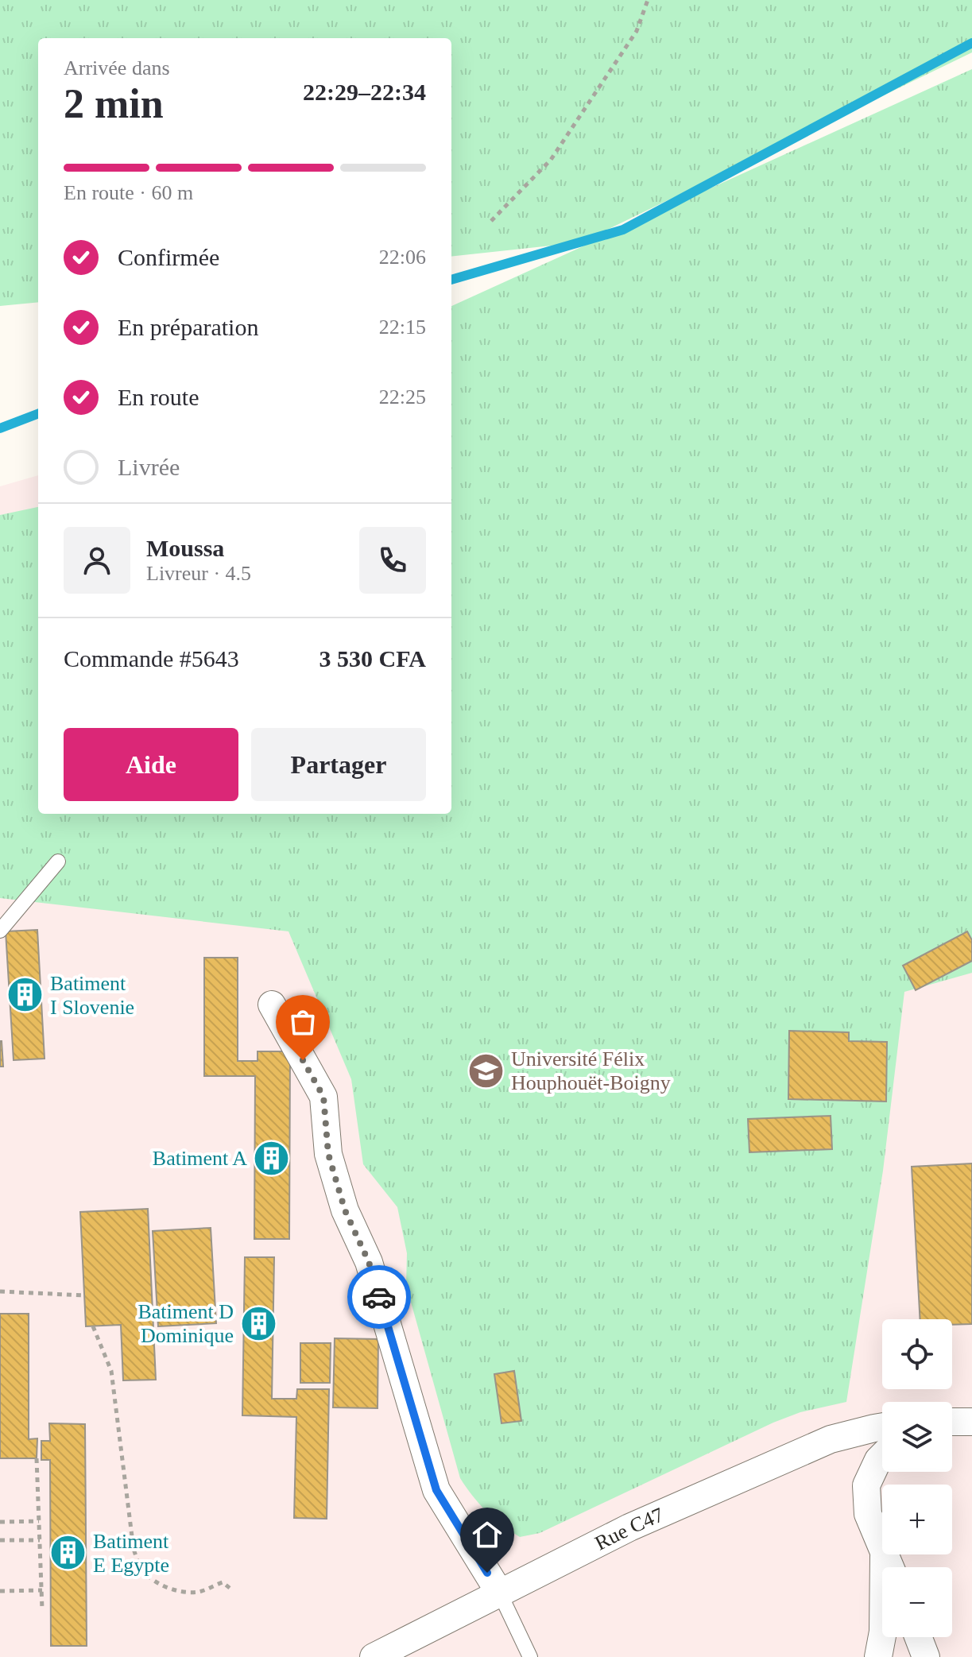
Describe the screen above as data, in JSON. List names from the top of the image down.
{
  "streets": {
    "street": ["Rue C47"]
  },
  "places": {
    "building": [
      "Batiment I Slovenie",
      "Batiment A",
      "Batiment D Dominique",
      "Batiment E Egypte"
    ],
    "school or university": ["Université Félix Houphouët-Boigny"]
  },
  "page": {
    "heading": ["2 min", "Arrivée dans", "22:29–22:34"],
    "panel": [
      "Moussa",
      "Livreur · 4.5",
      "Commande #5643",
      "3 530 CFA"
    ],
    "bar": "En route · 60 m",
    "list": [
      ["Confirmée", "22:06"],
      ["En préparation", "22:15"],
      ["En route", "22:25"],
      "Livrée"
    ],
    "buttons": ["Aide", "Partager"],
    "map_buttons": ["+", "−"]
  }
}
